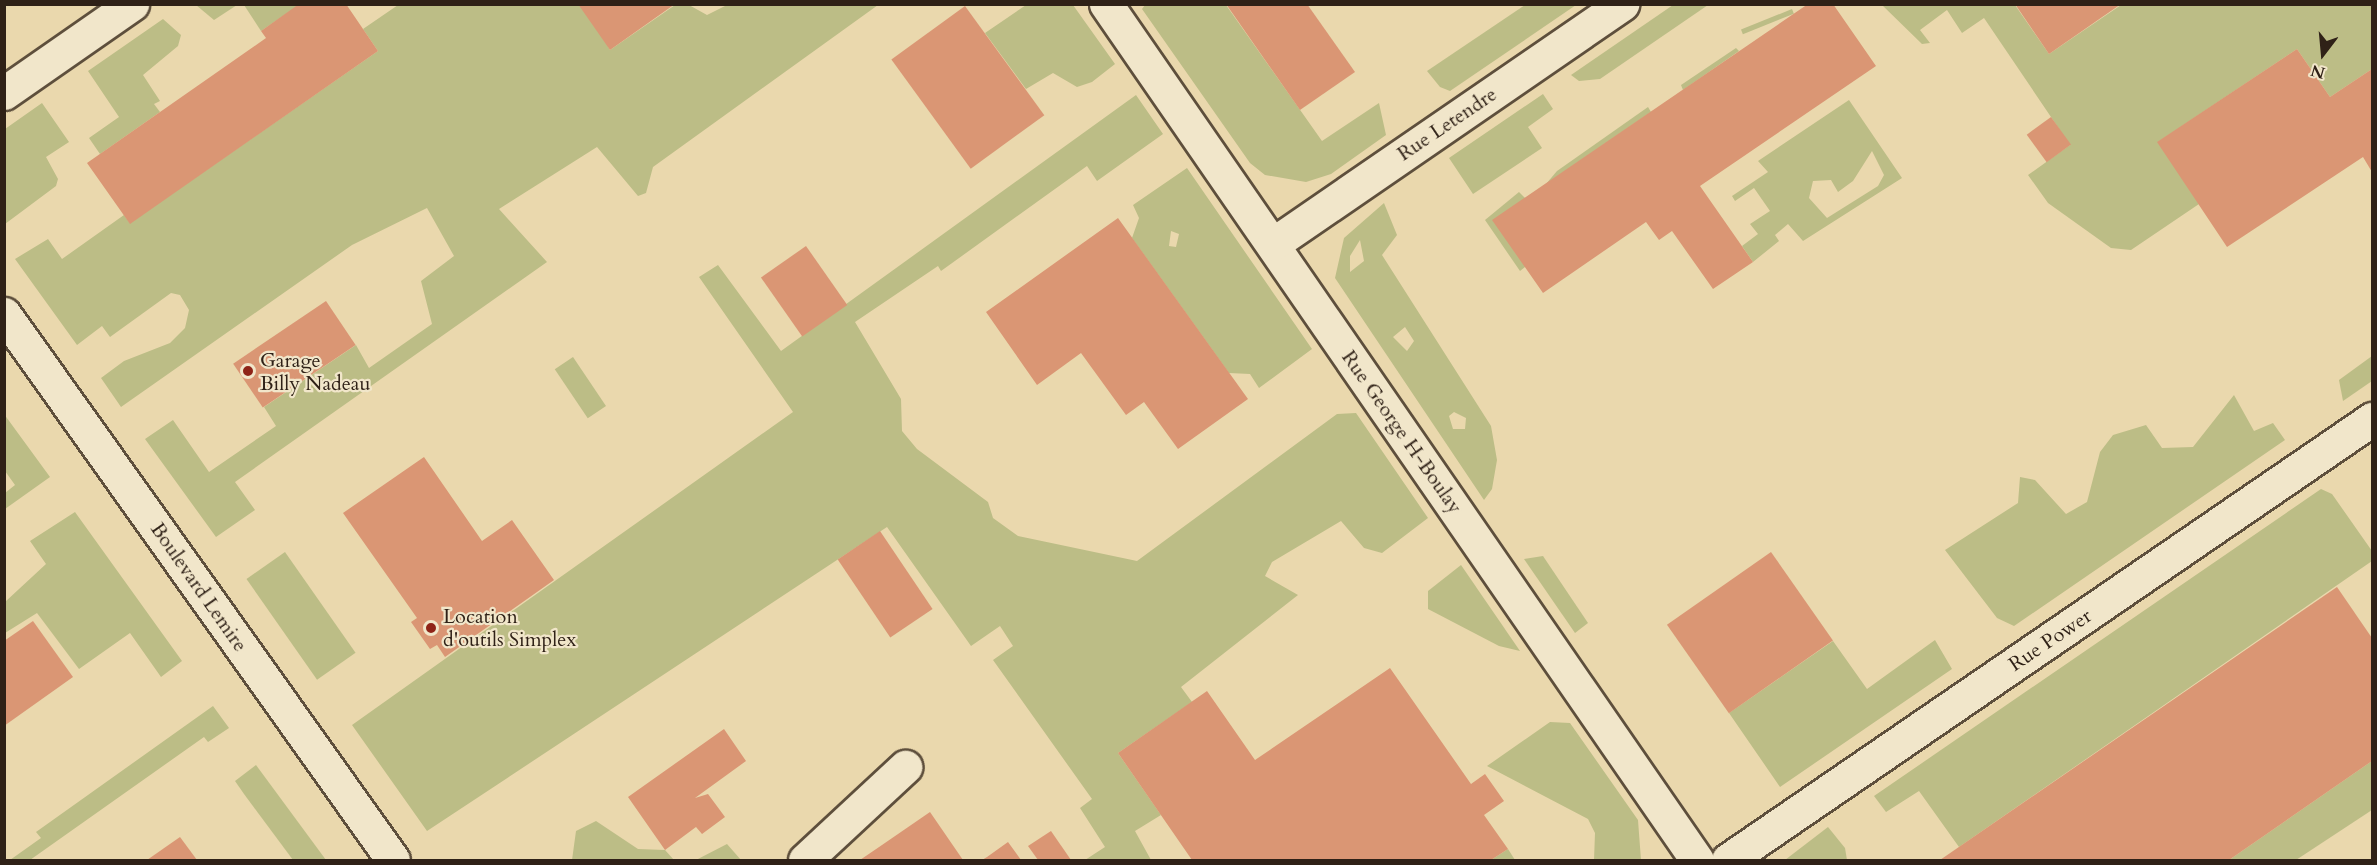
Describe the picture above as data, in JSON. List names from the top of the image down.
{
  "streets": {
    "street": [
      "Rue Letendre",
      "Rue George H-Boulay",
      "Boulevard Lemire",
      "Rue Power"
    ]
  },
  "crossings": [
    ["Rue Letendre", "Rue George H-Boulay"]
  ],
  "places": ["Garage Billy Nadeau", "Location d'outils Simplex"],
  "north": "bottom"
}
